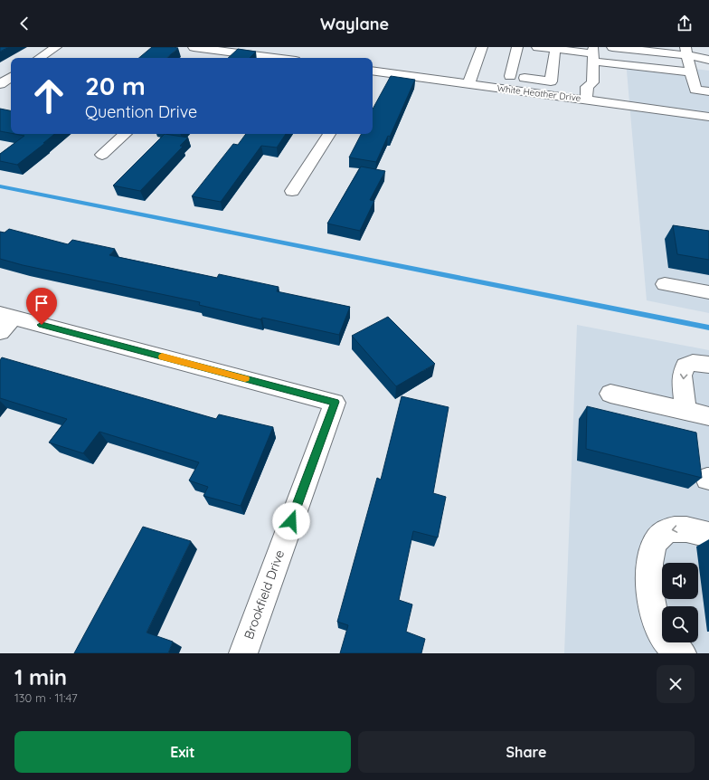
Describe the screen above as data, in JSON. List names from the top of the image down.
{
  "streets": {
    "street": ["White Heather Drive", "Brookfield Drive"]
  },
  "page": {
    "header": "Waylane",
    "turn": ["20 m", "Quention Drive"],
    "heading": ["1 min", "130 m · 11:47"],
    "buttons": ["Exit", "Share"]
  }
}
